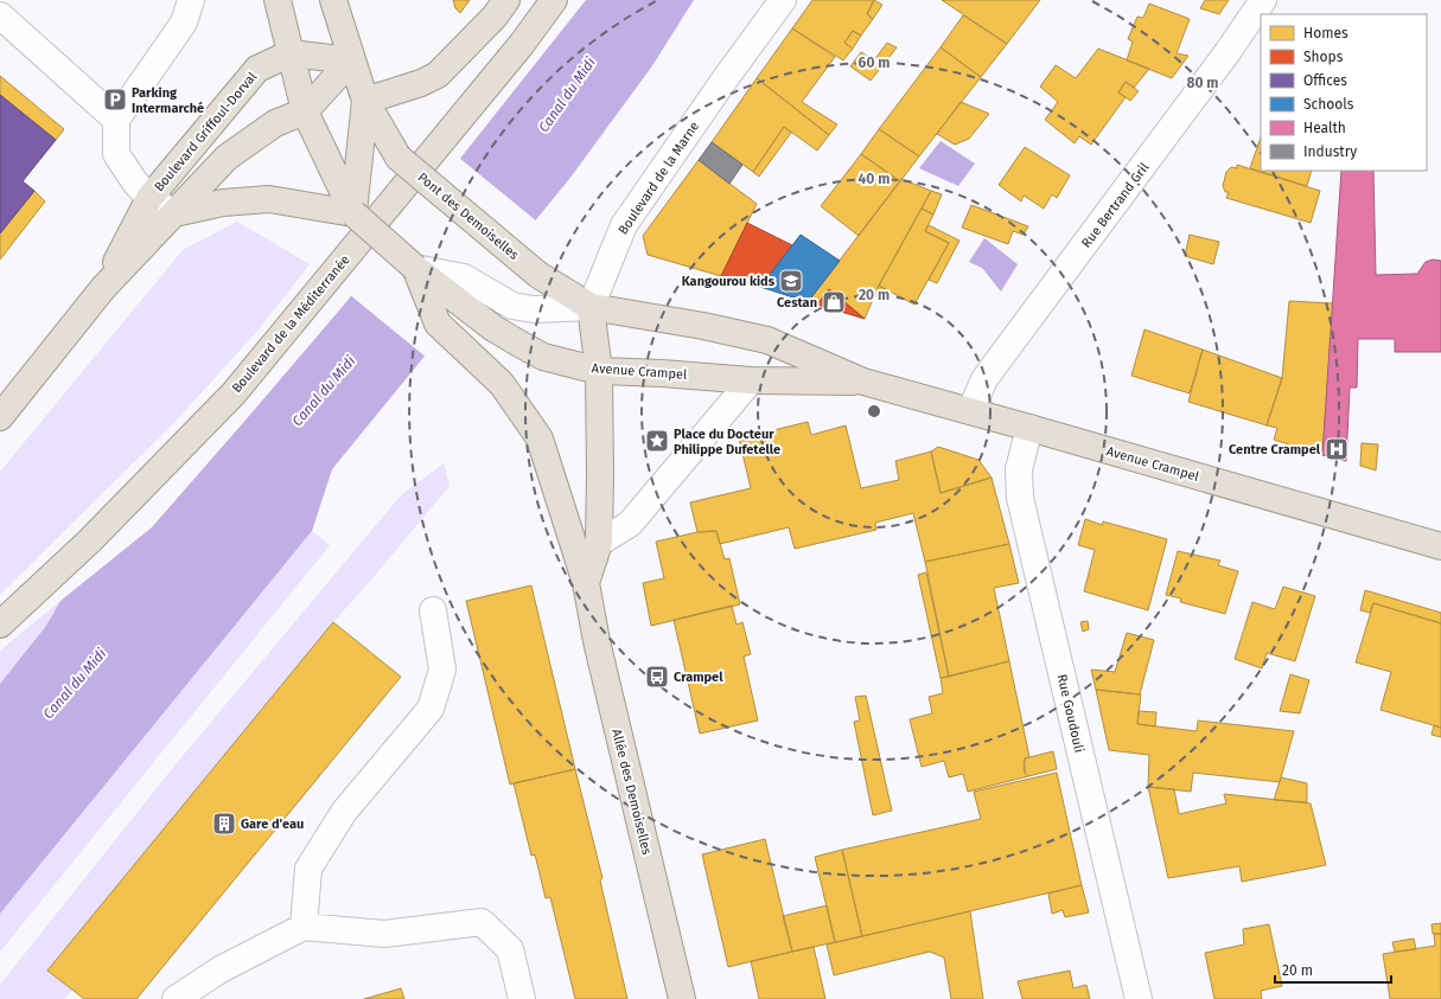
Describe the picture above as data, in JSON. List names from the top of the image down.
{
  "streets": {
    "main road": [
      "Boulevard Griffoul-Dorval",
      "Pont des Demoiselles",
      "Boulevard de la Méditerranée",
      "Avenue Crampel",
      "Allée des Demoiselles"
    ],
    "street": ["Boulevard de la Marne", "Rue Bertrand Gril", "Rue Goudouli"]
  },
  "crossings": [
    ["Boulevard de la Marne", "Avenue Crampel"],
    ["Boulevard de la Marne", "Allée des Demoiselles"],
    ["Rue Bertrand Gril", "Avenue Crampel"],
    ["Pont des Demoiselles", "Avenue Crampel"],
    ["Avenue Crampel", "Rue Goudouli"],
    ["Avenue Crampel", "Allée des Demoiselles"]
  ],
  "water": ["Canal du Midi"],
  "places": {
    "parking": ["Parking Intermarché"],
    "school or university": ["Kangourou kids"],
    "shop": ["Cestan"],
    "place": ["Place du Docteur Philippe Dufetelle"],
    "hospital": ["Centre Crampel"],
    "bus stop": ["Crampel"],
    "building": ["Gare d'eau"]
  },
  "legend": [
    "Homes",
    "Shops",
    "Offices",
    "Schools",
    "Health",
    "Industry"
  ],
  "scale_bar": "20 m",
  "rings": [
    "60 m",
    "80 m",
    "40 m",
    "20 m"
  ]
}
